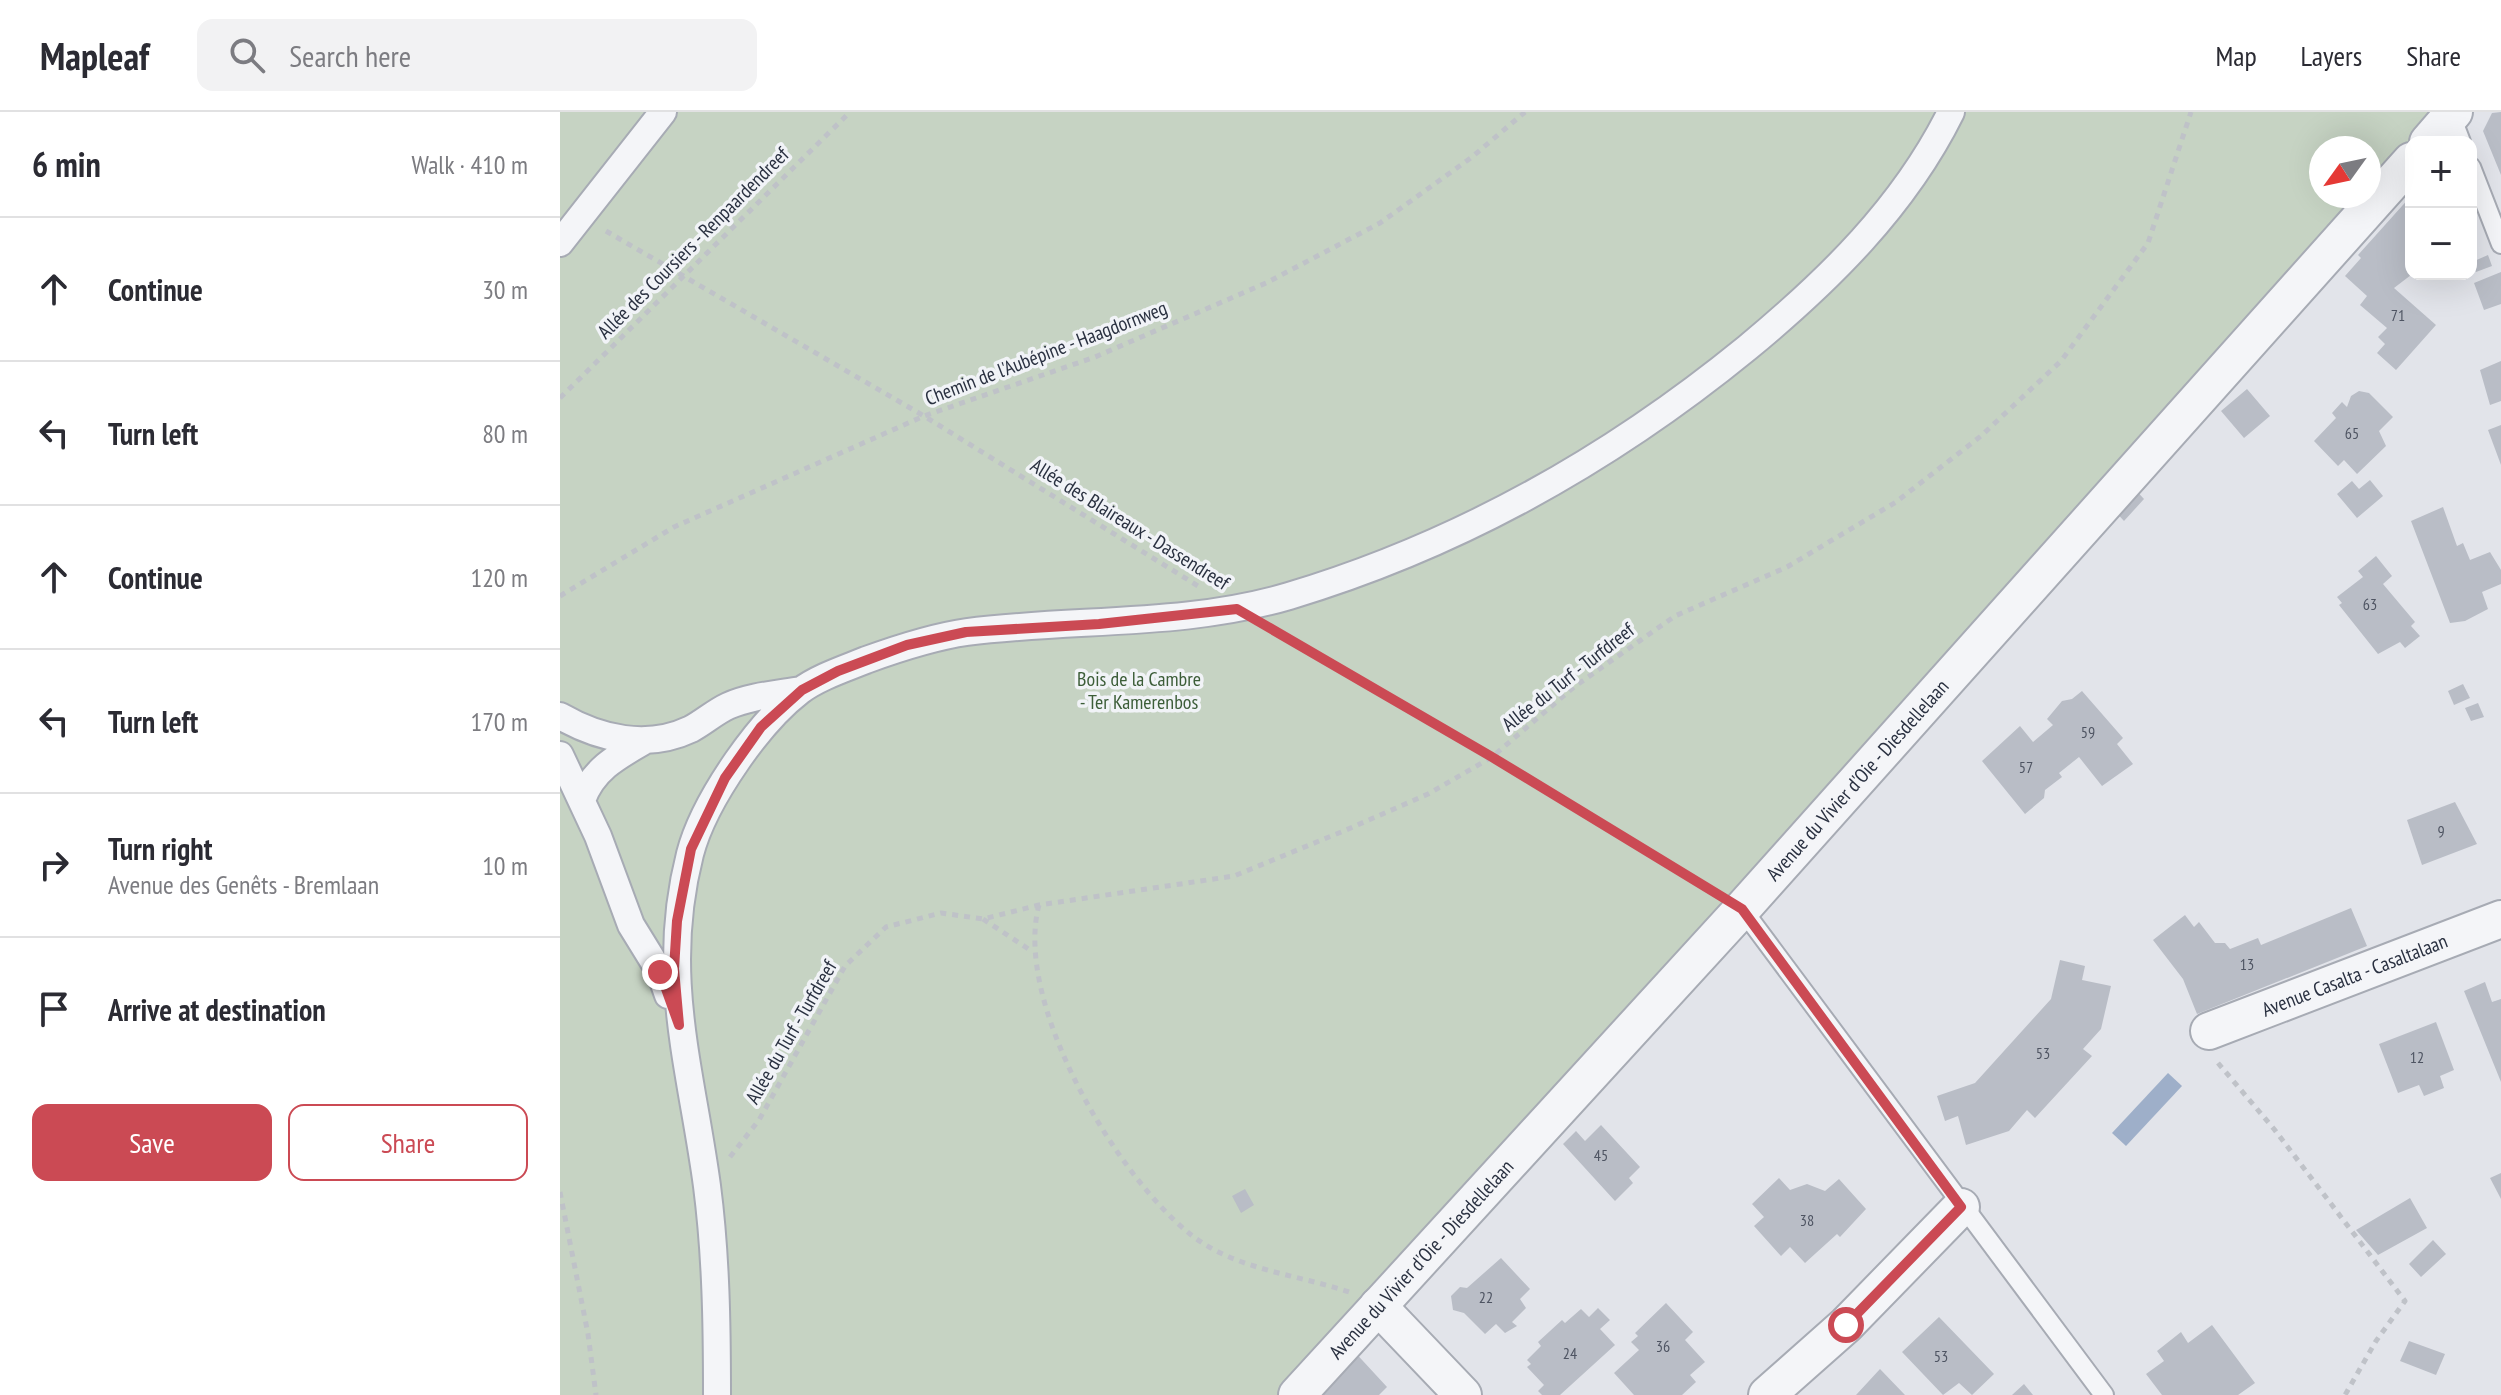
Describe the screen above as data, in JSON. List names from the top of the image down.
{
  "streets": {
    "street": ["Avenue du Vivier d'Oie - Diesdellelaan", "Avenue Casalta - Casaltalaan"],
    "path": [
      "Allée des Coursiers - Renpaardendreef",
      "Chemin de l'Aubépine - Haagdornweg",
      "Allée des Blaireaux - Dassendreef",
      "Allée du Turf - Turfdreef"
    ]
  },
  "crossings": [
    ["Allée des Coursiers - Renpaardendreef", "Allée des Blaireaux - Dassendreef"],
    ["Chemin de l'Aubépine - Haagdornweg", "Allée des Blaireaux - Dassendreef"],
    ["Allée des Blaireaux - Dassendreef", "Allée du Turf - Turfdreef"],
    ["Allée des Blaireaux - Dassendreef", "Avenue du Vivier d'Oie - Diesdellelaan"]
  ],
  "parks": ["Bois de la Cambre - Ter Kamerenbos"],
  "house_numbers": [
    "71",
    "65",
    "63",
    "59",
    "57",
    "9",
    "13",
    "53",
    "12",
    "45",
    "38",
    "22",
    "36",
    "24",
    "53"
  ],
  "north": "bottom left",
  "page": {
    "header": "Mapleaf",
    "search": "Search here",
    "nav": ["Map", "Layers", "Share"],
    "heading": ["6 min", "Walk · 410 m"],
    "map_buttons": ["+", "−"],
    "list": [
      ["Continue", "30 m"],
      ["Turn left", "80 m"],
      ["Continue", "120 m"],
      ["Turn left", "170 m"],
      ["Turn right", "Avenue des Genêts - Bremlaan", "10 m"],
      "Arrive at destination"
    ],
    "buttons": ["Save", "Share"]
  }
}
